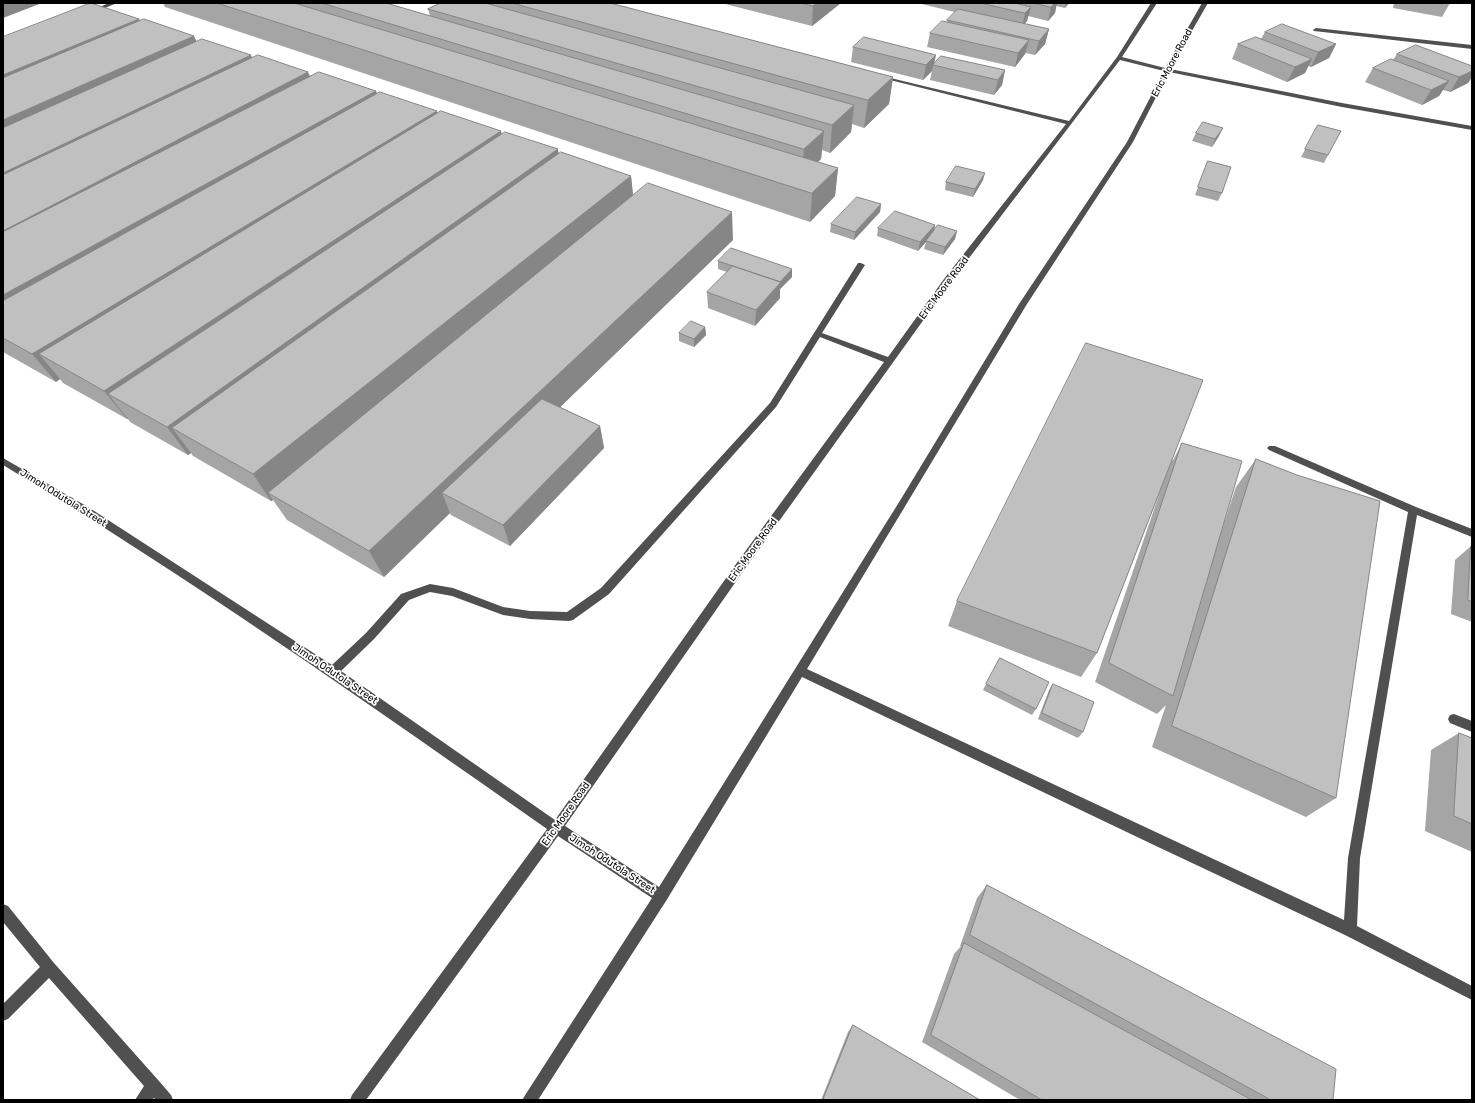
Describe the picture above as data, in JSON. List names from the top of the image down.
{
  "streets": {
    "street": ["Eric Moore Road", "Jimoh Odutola Street"]
  },
  "crossings": [
    ["Eric Moore Road", "Jimoh Odutola Street"]
  ]
}
